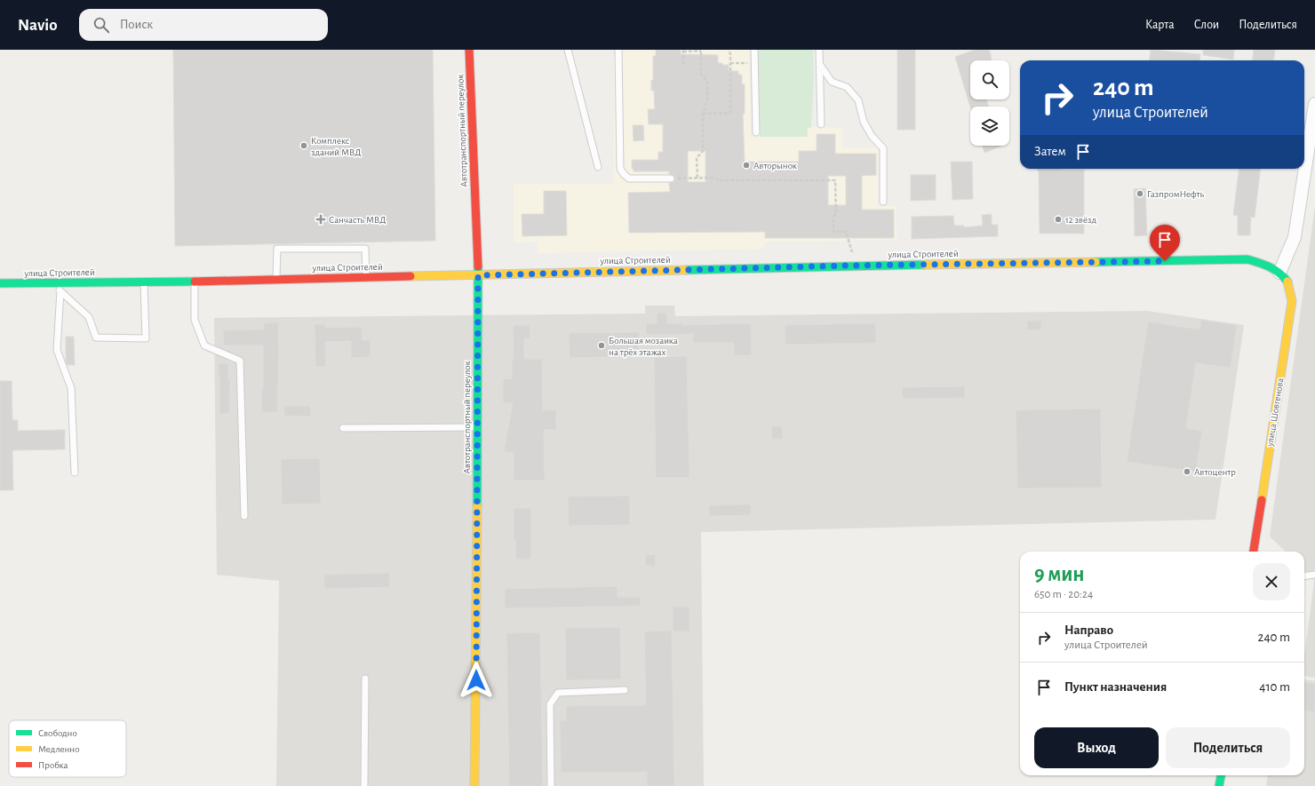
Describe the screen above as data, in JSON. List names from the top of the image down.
{
  "streets": {
    "street": ["Автотранспортный переулок", "улица Строителей", "улица Шовгенова"]
  },
  "crossings": [
    ["Автотранспортный переулок", "улица Строителей"],
    ["улица Строителей", "улица Шовгенова"]
  ],
  "places": {
    "other": [
      "Комплекс зданий МВД",
      "Авторынок",
      "ГазпромНефть",
      "12 звёзд",
      "Большая мозаика на трёх этажах",
      "Автоцентр"
    ],
    "health": ["Санчасть МВД"]
  },
  "legend": ["Свободно", "Медленно", "Пробка"],
  "page": {
    "header": "Navio",
    "search": "Поиск",
    "nav": ["Карта", "Слои", "Поделиться"],
    "turn": ["240 m", "улица Строителей"],
    "then": "Затем",
    "heading": ["9 мин", "650 m · 20:24"],
    "list": [
      {
        "name": "Направо",
        "note": "улица Строителей",
        "value": "240 m"
      },
      {
        "name": "Пункт назначения",
        "value": "410 m"
      }
    ],
    "buttons": ["Выход", "Поделиться"]
  }
}
